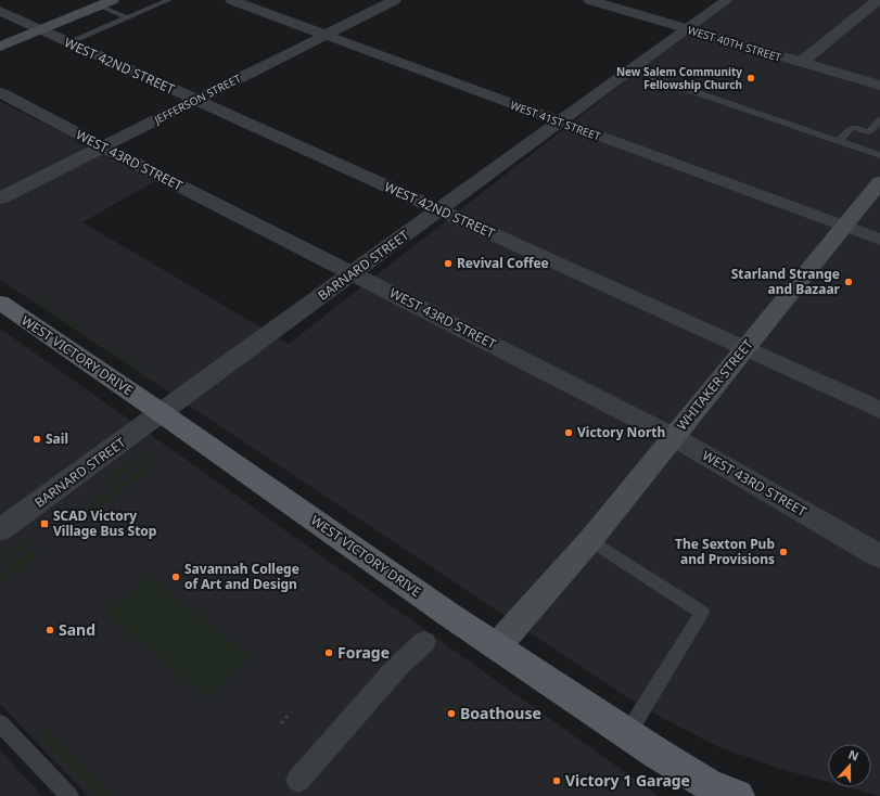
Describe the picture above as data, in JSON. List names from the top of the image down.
{
  "streets": {
    "main road": ["WEST VICTORY DRIVE", "WHITAKER STREET"],
    "street": [
      "WEST 40TH STREET",
      "WEST 42ND STREET",
      "JEFFERSON STREET",
      "WEST 41ST STREET",
      "WEST 43RD STREET",
      "BARNARD STREET"
    ]
  },
  "crossings": [
    ["WEST 40TH STREET", "BARNARD STREET"],
    ["WEST 42ND STREET", "JEFFERSON STREET"],
    ["WEST 42ND STREET", "BARNARD STREET"],
    ["WEST 42ND STREET", "WHITAKER STREET"],
    ["JEFFERSON STREET", "WEST 41ST STREET"],
    ["JEFFERSON STREET", "WEST 43RD STREET"],
    ["WEST 41ST STREET", "BARNARD STREET"],
    ["WEST 41ST STREET", "WHITAKER STREET"],
    ["WEST 43RD STREET", "BARNARD STREET"],
    ["WEST 43RD STREET", "WHITAKER STREET"],
    ["BARNARD STREET", "WEST VICTORY DRIVE"],
    ["WEST VICTORY DRIVE", "WHITAKER STREET"]
  ],
  "places": {
    "other": [
      "New Salem Community Fellowship Church",
      "Revival Coffee",
      "Starland Strange and Bazaar",
      "Victory North",
      "Sail",
      "The Sexton Pub and Provisions",
      "Savannah College of Art and Design",
      "Sand",
      "Forage",
      "Boathouse",
      "Victory 1 Garage"
    ],
    "transit": ["SCAD Victory Village Bus Stop"]
  },
  "north": "top"
}
